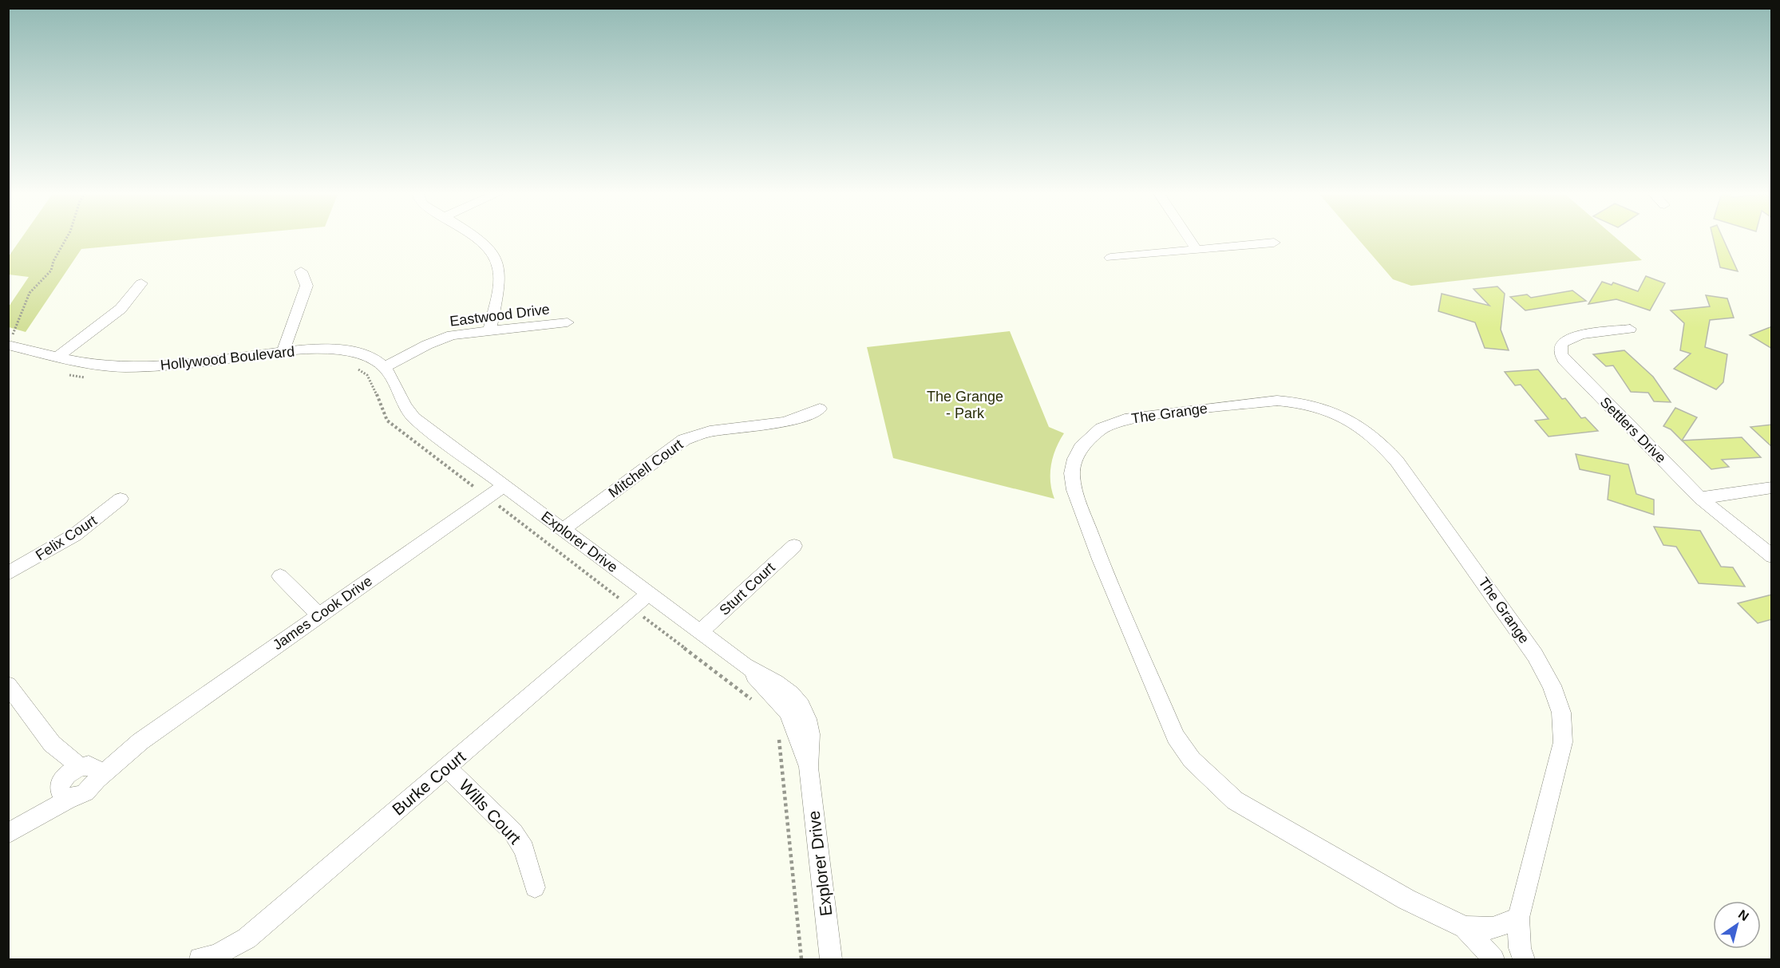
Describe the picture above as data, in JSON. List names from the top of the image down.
{
  "streets": {
    "street": [
      "Eastwood Drive",
      "Hollywood Boulevard",
      "The Grange",
      "Settlers Drive",
      "Mitchell Court",
      "Felix Court",
      "Explorer Drive",
      "Sturt Court",
      "James Cook Drive",
      "Burke Court",
      "Wills Court"
    ]
  },
  "crossings": [
    ["Eastwood Drive", "Hollywood Boulevard"],
    ["Eastwood Drive", "Explorer Drive"],
    ["Hollywood Boulevard", "Explorer Drive"],
    ["Mitchell Court", "Explorer Drive"],
    ["Explorer Drive", "Sturt Court"],
    ["Explorer Drive", "James Cook Drive"],
    ["Explorer Drive", "Burke Court"],
    ["Burke Court", "Wills Court"]
  ],
  "parks": ["The Grange - Park"],
  "north": "top right"
}
